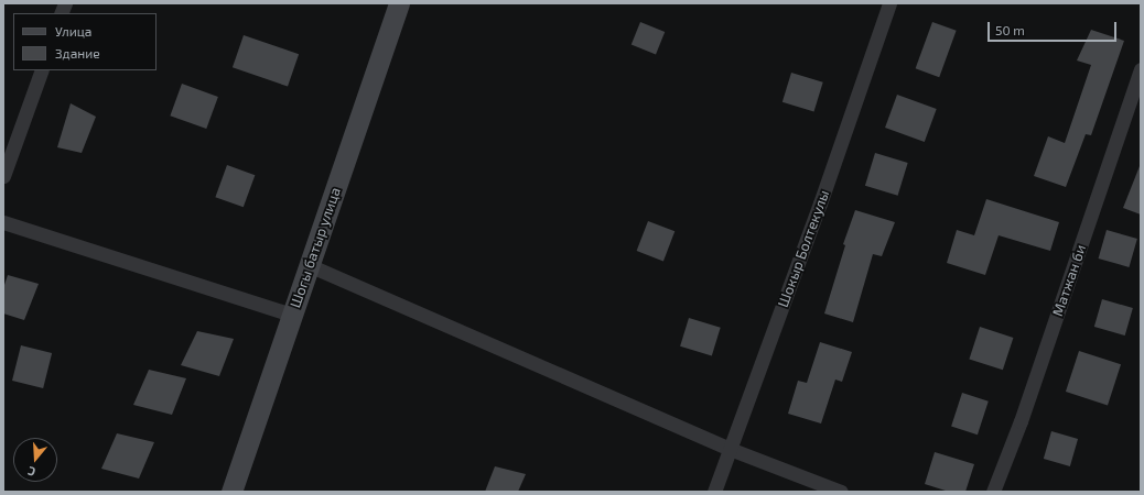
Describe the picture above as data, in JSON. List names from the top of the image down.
{
  "streets": {
    "street": ["Шогы батыр улица", "Шокыр Болтекулы", "Матжан би"]
  },
  "legend": ["Улица", "Здание"],
  "scale_bar": "50 m",
  "north": "bottom"
}
